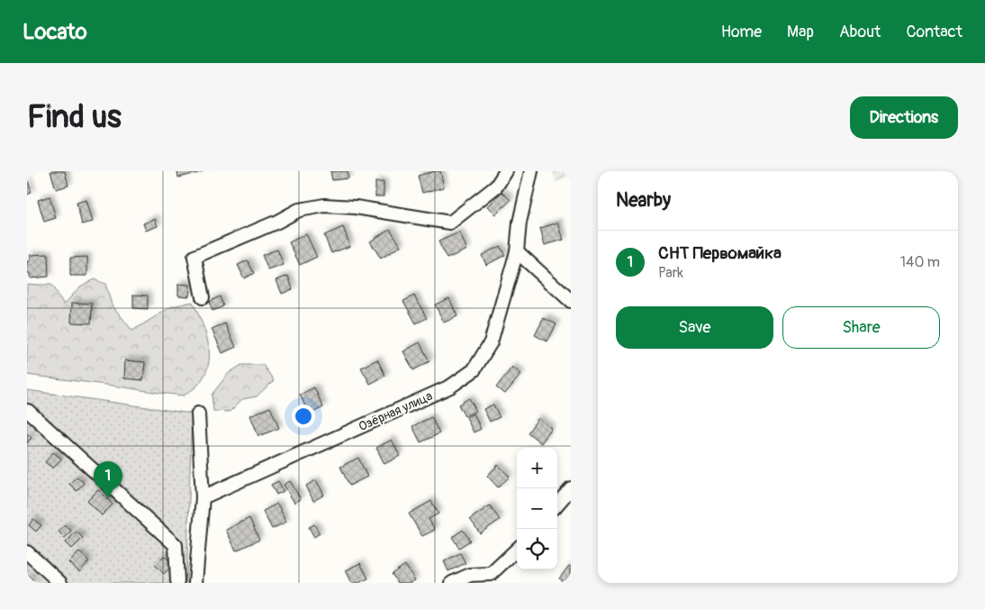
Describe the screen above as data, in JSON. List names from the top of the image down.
{
  "streets": {
    "street": ["Озёрная улица"]
  },
  "page": {
    "header": "Locato",
    "nav": [
      "Home",
      "Map",
      "About",
      "Contact"
    ],
    "buttons": [
      "Directions",
      ["Save", "Share"]
    ],
    "title": "Find us",
    "heading": "Nearby",
    "list": [
      {
        "mark": "1",
        "name": "СНТ Первомайка",
        "note": "Park",
        "value": "140 m"
      }
    ],
    "map_buttons": ["+", "−"],
    "pins": "1"
  }
}
